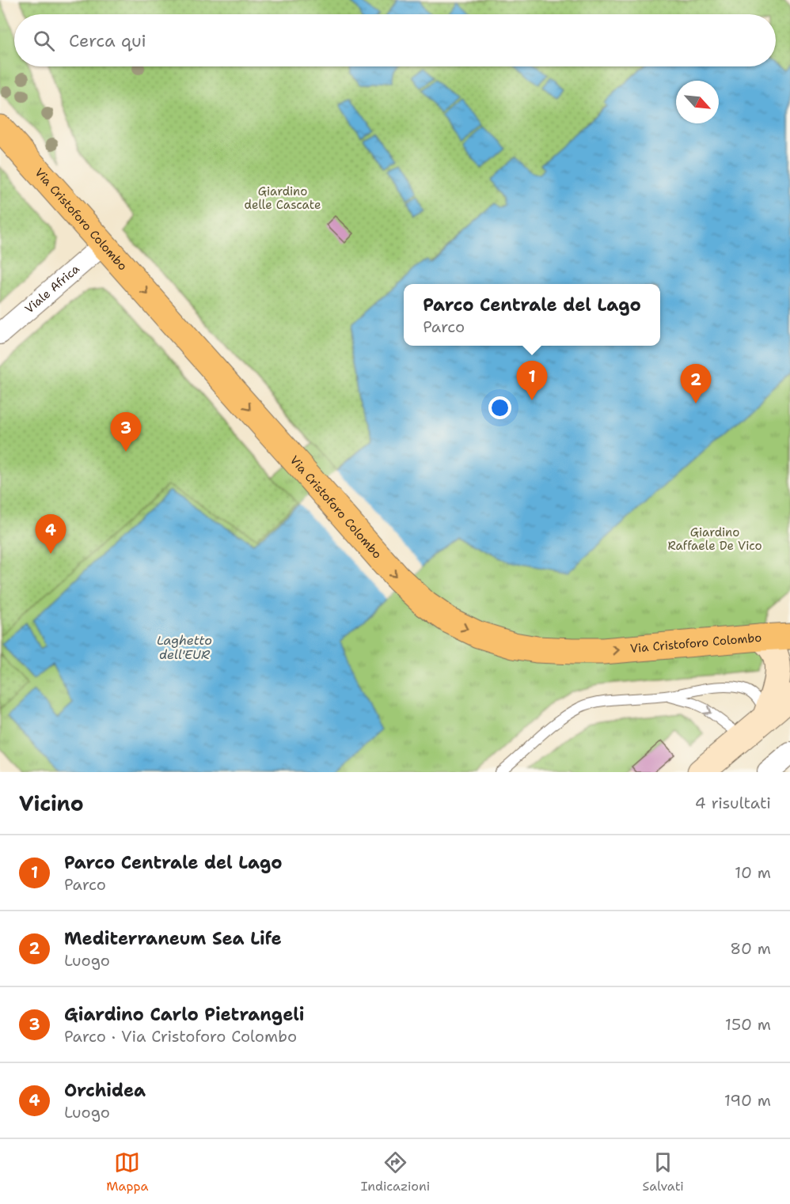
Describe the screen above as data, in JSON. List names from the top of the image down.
{
  "streets": {
    "main road": ["Via Cristoforo Colombo"],
    "street": ["Viale Africa"]
  },
  "crossings": [
    ["Via Cristoforo Colombo", "Viale Africa"]
  ],
  "one_way": ["Via Cristoforo Colombo"],
  "water": ["Laghetto dell'EUR"],
  "parks": ["Giardino delle Cascate", "Giardino Raffaele De Vico"],
  "north": "bottom right",
  "page": {
    "search": "Cerca qui",
    "popup": ["Parco Centrale del Lago", "Parco"],
    "pins": [
      "1",
      "2",
      "3",
      "4"
    ],
    "heading": ["Vicino", "4 risultati"],
    "list": [
      {
        "mark": "1",
        "name": "Parco Centrale del Lago",
        "note": "Parco",
        "value": "10 m"
      },
      {
        "mark": "2",
        "name": "Mediterraneum Sea Life",
        "note": "Luogo",
        "value": "80 m"
      },
      {
        "mark": "3",
        "name": "Giardino Carlo Pietrangeli",
        "note": "Parco · Via Cristoforo Colombo",
        "value": "150 m"
      },
      {
        "mark": "4",
        "name": "Orchidea",
        "note": "Luogo",
        "value": "190 m"
      }
    ],
    "nav": ["Mappa", "Indicazioni", "Salvati"]
  }
}
